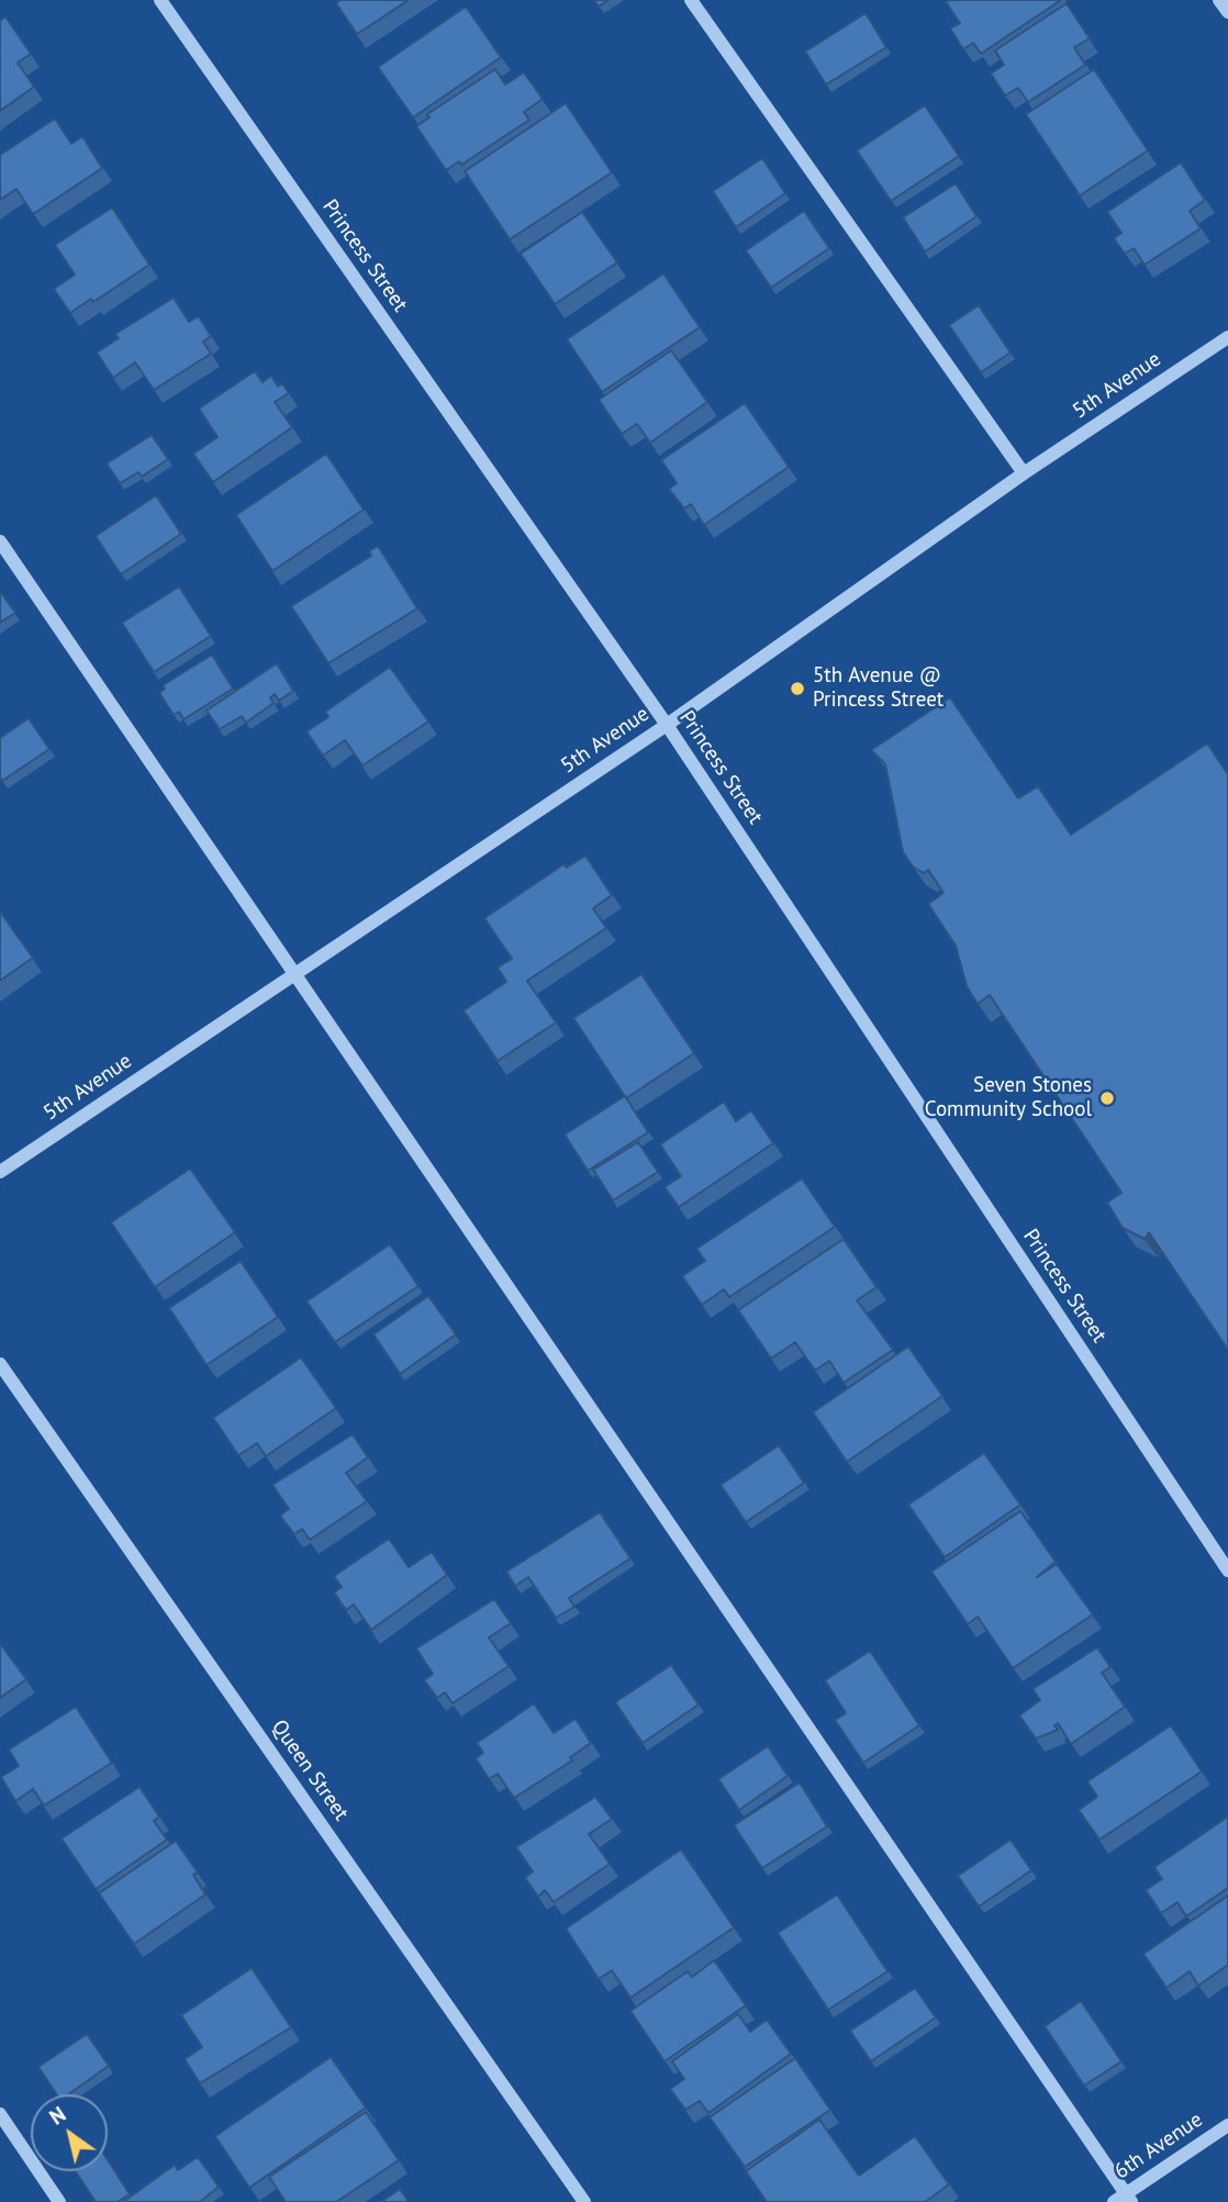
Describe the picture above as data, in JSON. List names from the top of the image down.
{
  "streets": {
    "street": [
      "Princess Street",
      "5th Avenue",
      "Queen Street",
      "6th Avenue"
    ]
  },
  "crossings": [
    ["Princess Street", "5th Avenue"]
  ],
  "places": ["5th Avenue @ Princess Street", "Seven Stones Community School"],
  "north": "top left"
}
